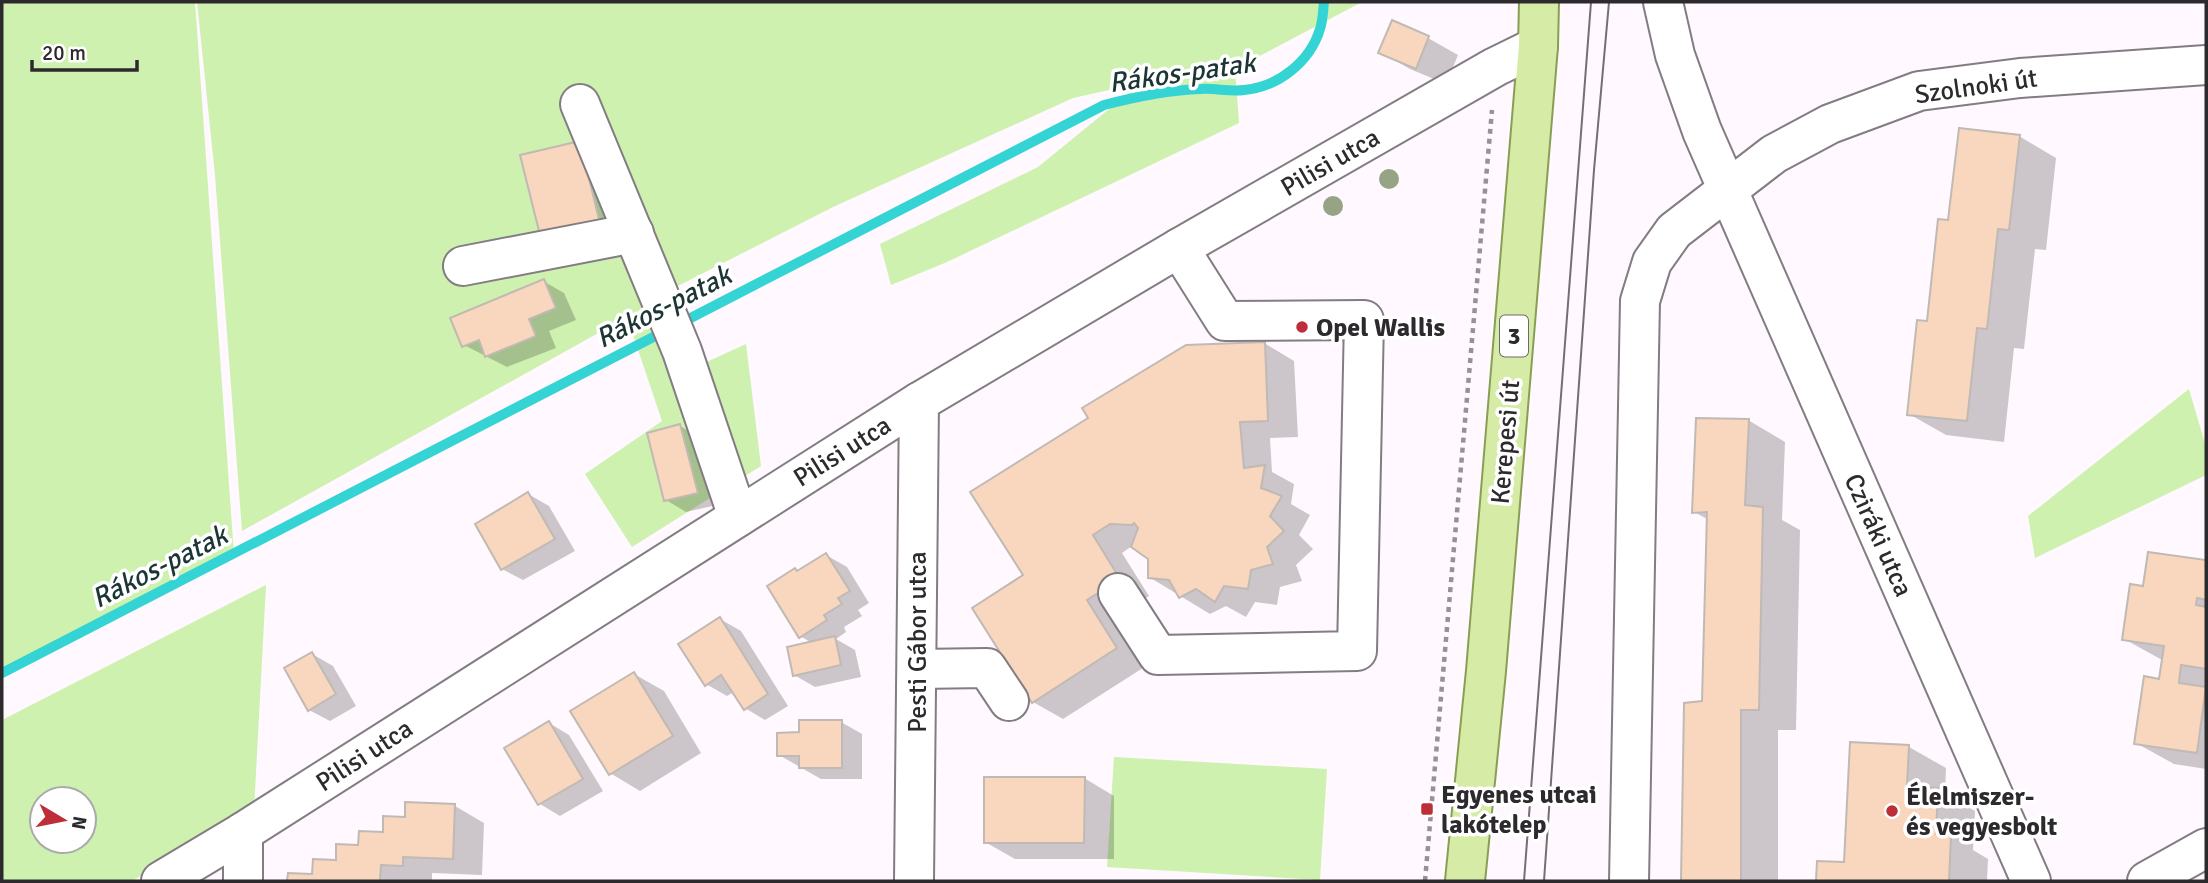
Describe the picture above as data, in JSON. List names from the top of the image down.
{
  "streets": {
    "main road": ["3", "Kerepesi út"],
    "street": [
      "Szolnoki út",
      "Pilisi utca",
      "Cziráki utca",
      "Pesti Gábor utca"
    ]
  },
  "crossings": [
    ["Szolnoki út", "Cziráki utca"],
    ["Pilisi utca", "Kerepesi út"],
    ["Pilisi utca", "Pesti Gábor utca"]
  ],
  "water": ["Rákos-patak"],
  "places": {
    "other": ["Opel Wallis", "Élelmiszer- és vegyesbolt"],
    "transit": ["Egyenes utcai lakótelep"]
  },
  "scale_bar": "20 m",
  "north": "right"
}
